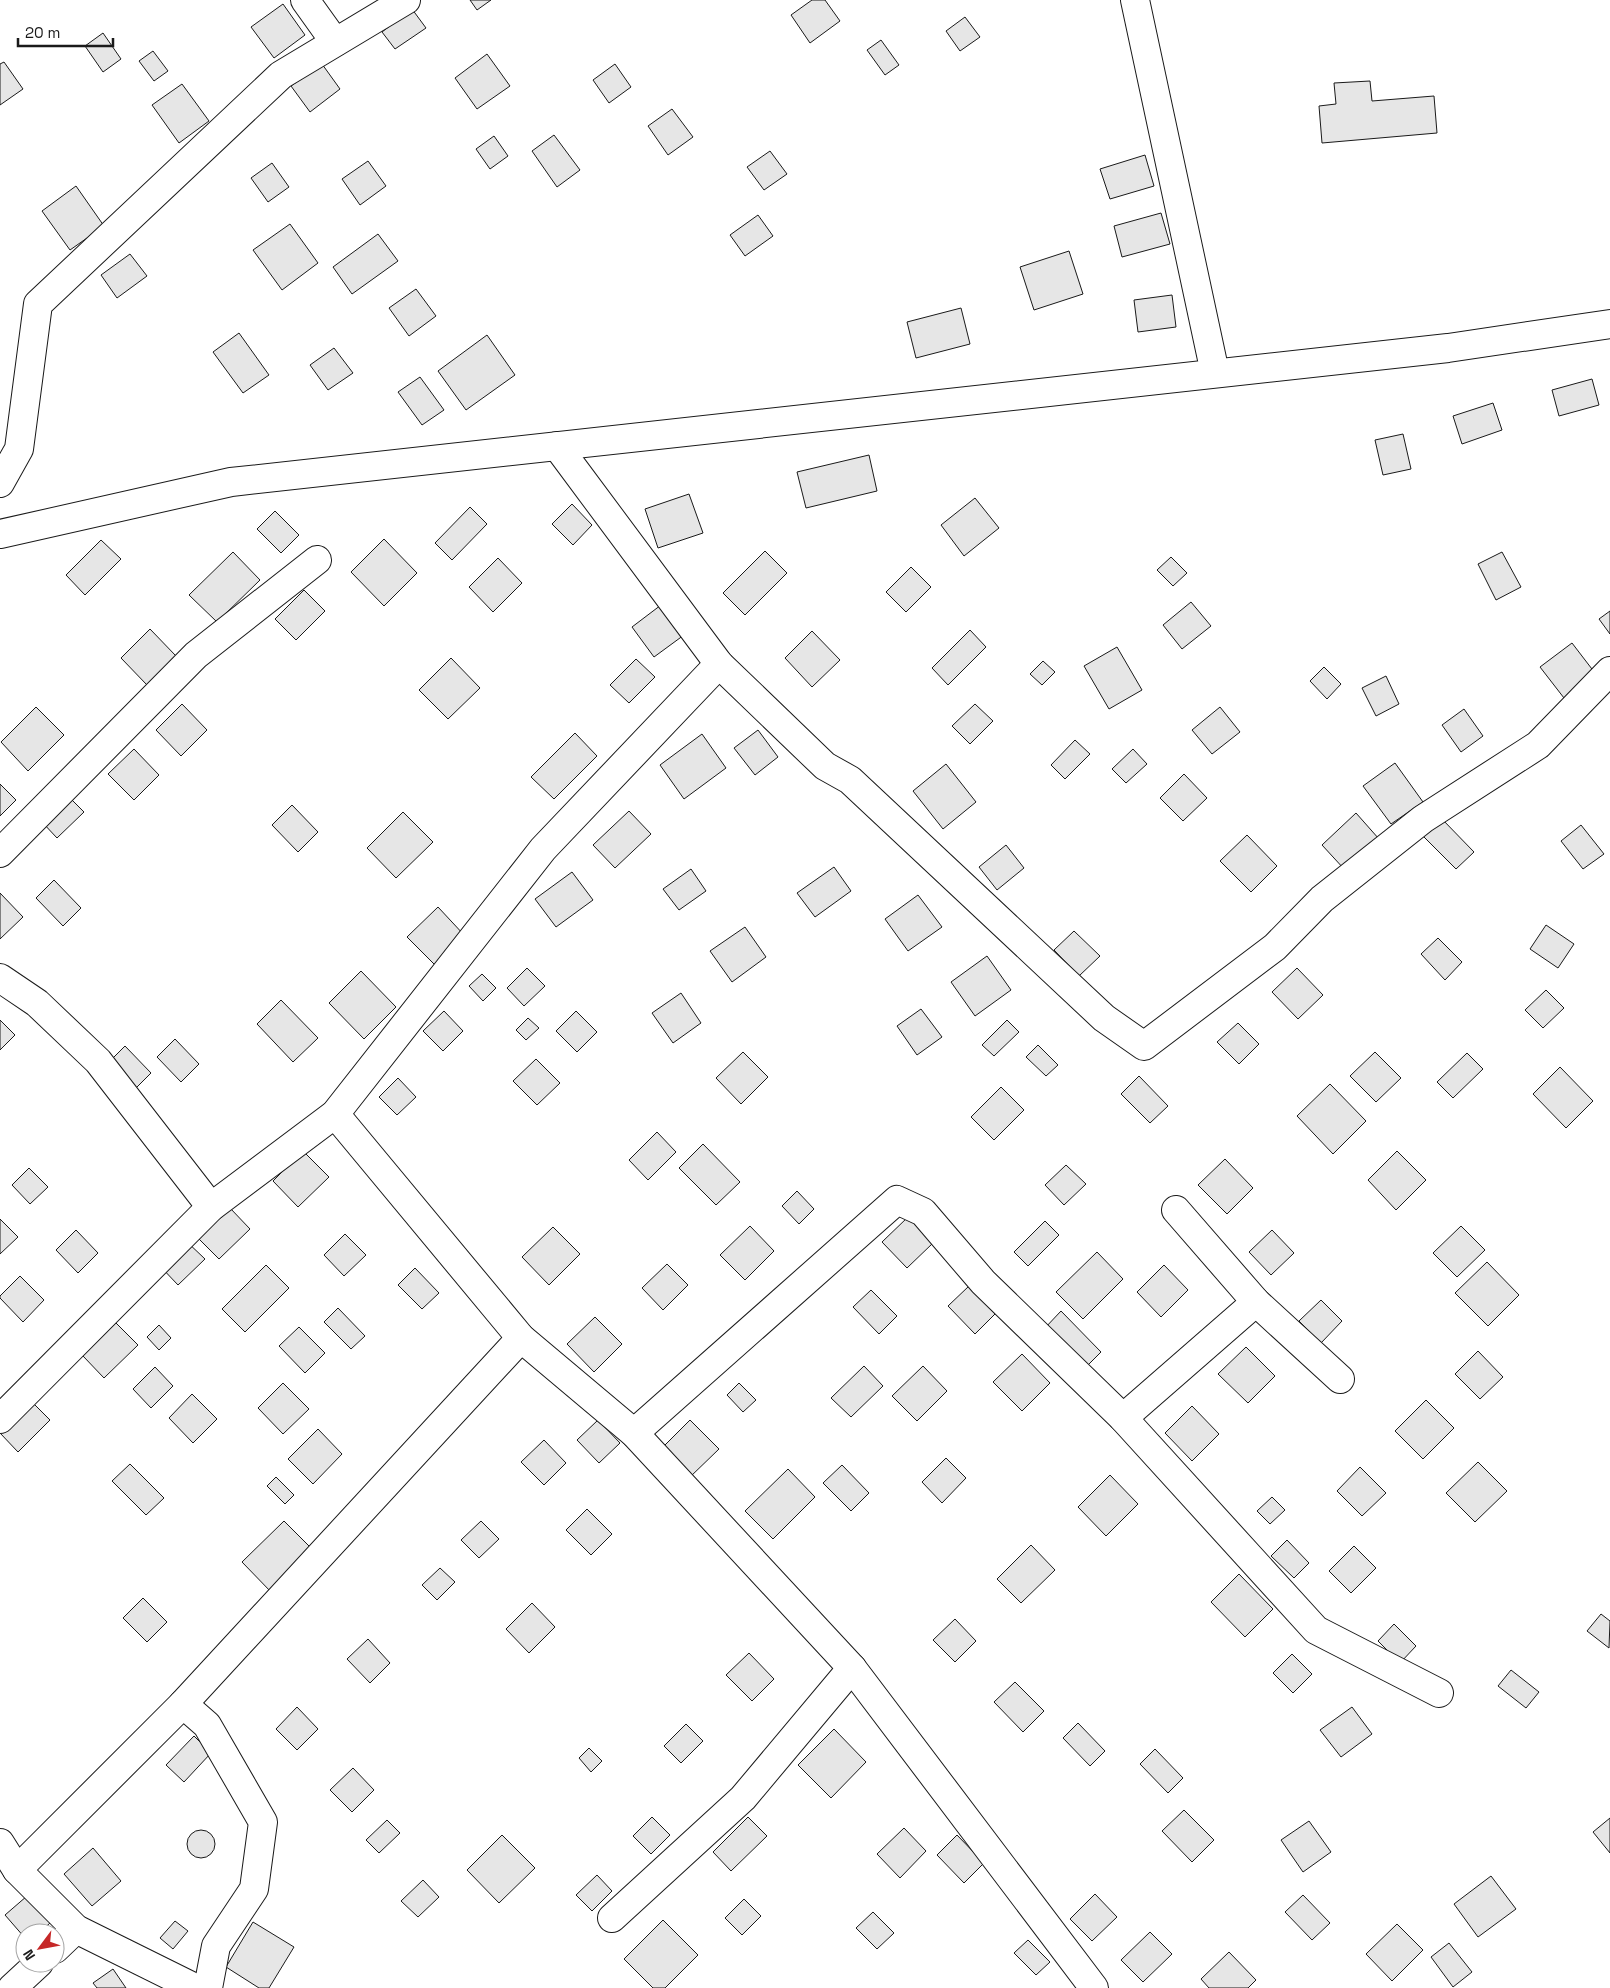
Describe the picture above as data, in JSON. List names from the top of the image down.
{
  "scale_bar": "20 m",
  "north": "bottom left"
}
